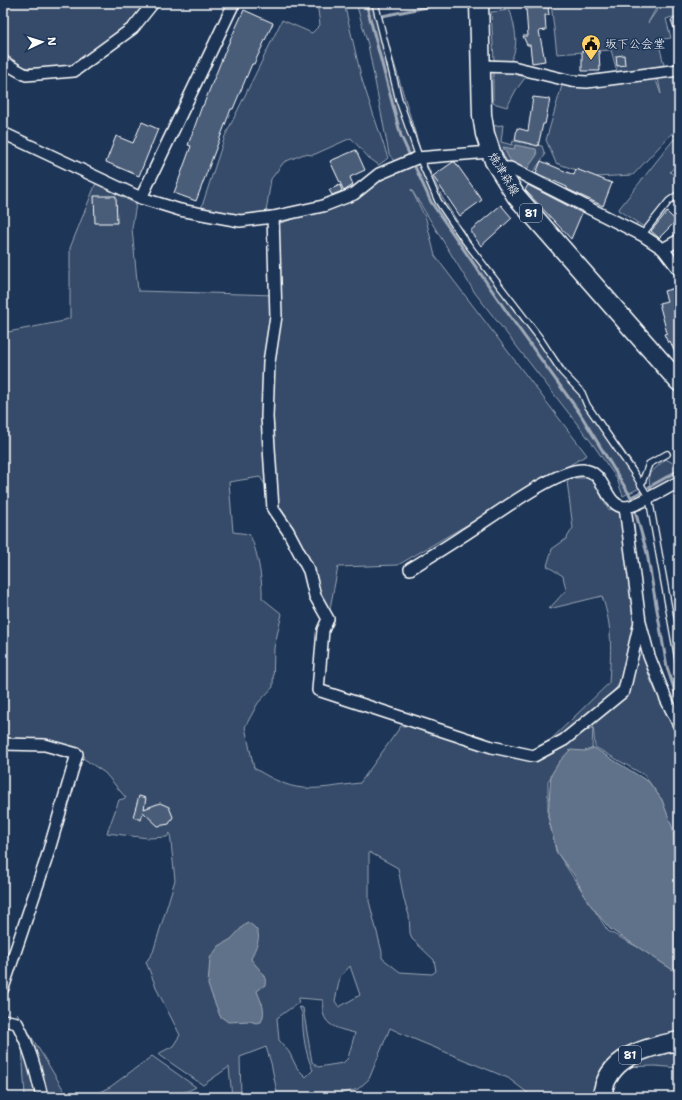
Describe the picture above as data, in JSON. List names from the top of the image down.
{
  "streets": {
    "main road": ["焼津森線", "81"]
  },
  "places": {
    "public building": ["坂下公会堂"]
  },
  "north": "right"
}
